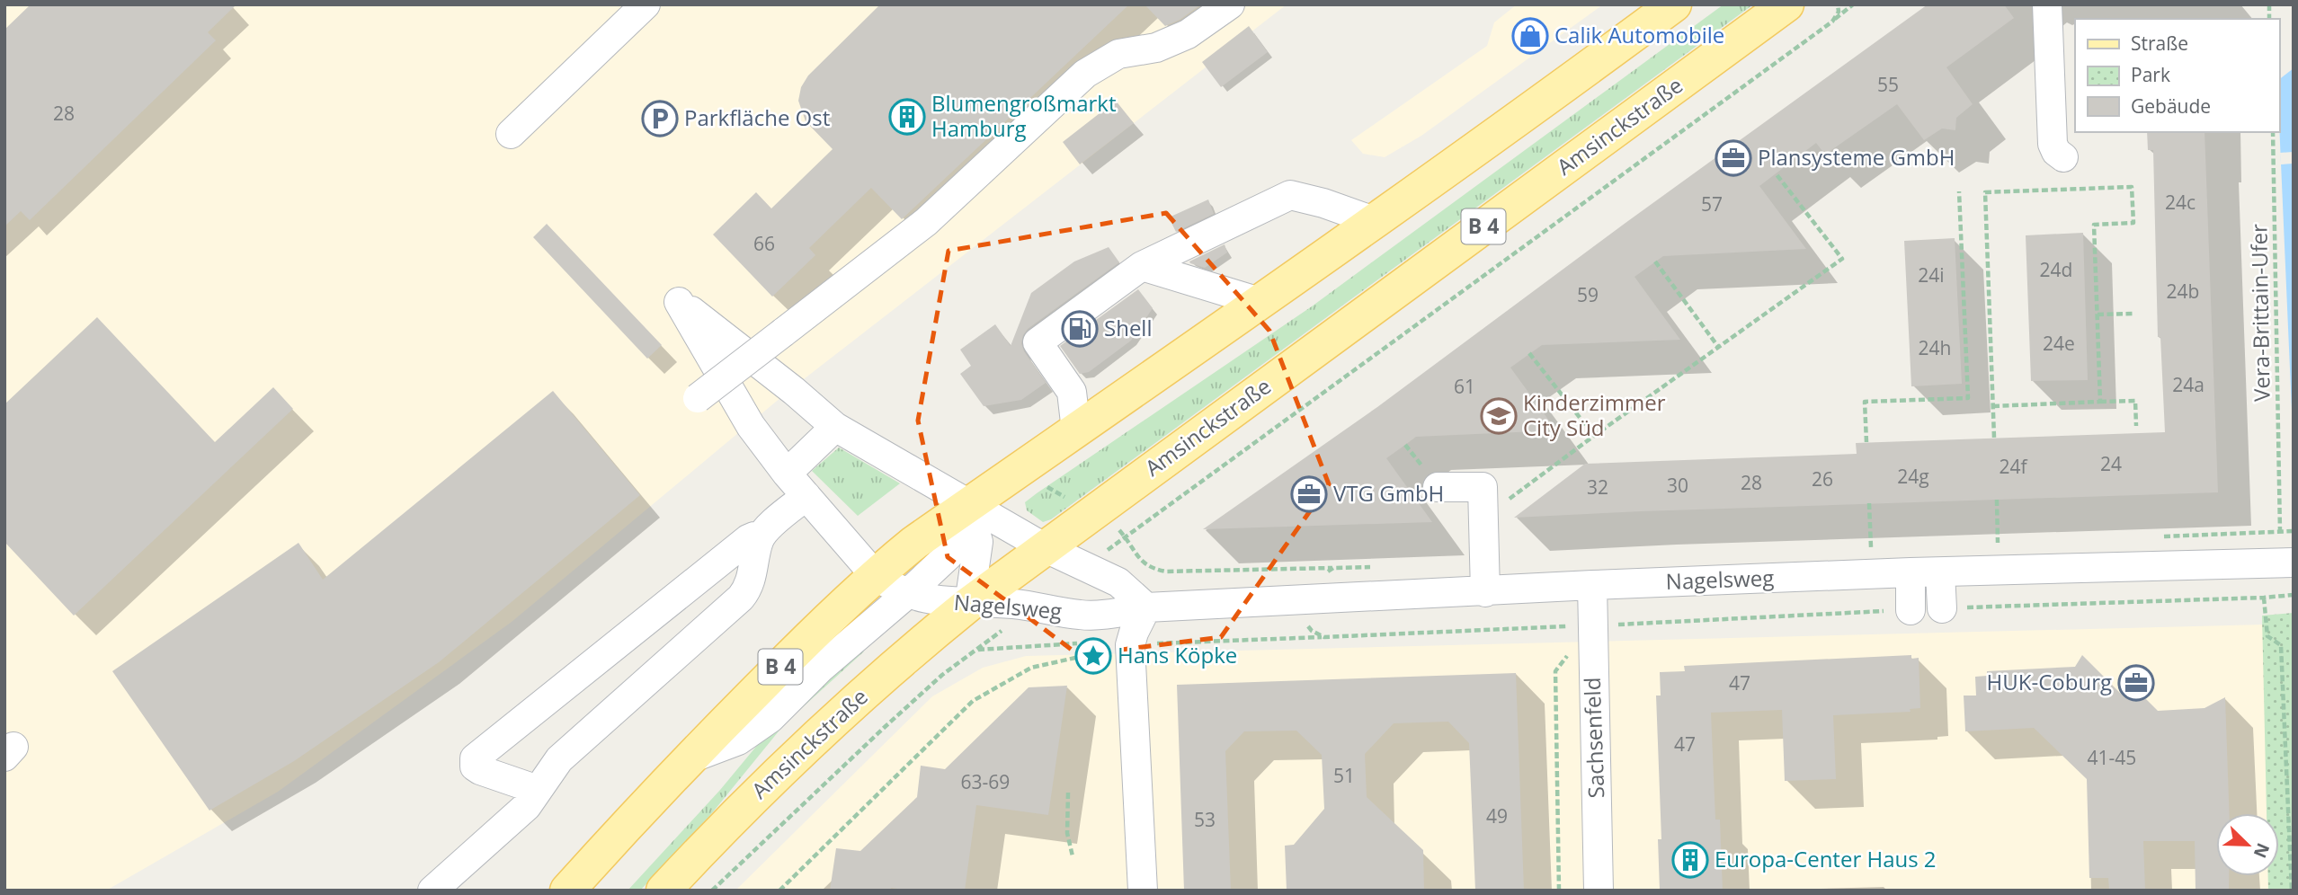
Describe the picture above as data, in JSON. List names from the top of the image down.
{
  "streets": {
    "main road": ["Amsinckstraße", "B 4"],
    "street": ["Nagelsweg", "Sachsenfeld"],
    "path": ["Vera-Brittain-Ufer"]
  },
  "crossings": [
    ["Amsinckstraße", "Nagelsweg"],
    ["B 4", "Nagelsweg"],
    ["Nagelsweg", "Sachsenfeld"]
  ],
  "places": {
    "shop": ["Calik Automobile"],
    "building": ["Blumengroßmarkt Hamburg", "Europa-Center Haus 2"],
    "parking": ["Parkfläche Ost"],
    "office": ["Plansysteme GmbH", "VTG GmbH", "HUK-Coburg"],
    "fuel station": ["Shell"],
    "school or university": ["Kinderzimmer City Süd"],
    "place": ["Hans Köpke"]
  },
  "house_numbers": [
    "55",
    "28",
    "24c",
    "57",
    "66",
    "24d",
    "24i",
    "24b",
    "59",
    "24e",
    "24h",
    "24a",
    "61",
    "24",
    "24f",
    "24g",
    "26",
    "28",
    "30",
    "32",
    "47",
    "47",
    "41-45",
    "51",
    "63-69",
    "49",
    "53"
  ],
  "legend": ["Straße", "Park", "Gebäude"],
  "north": "bottom right"
}
